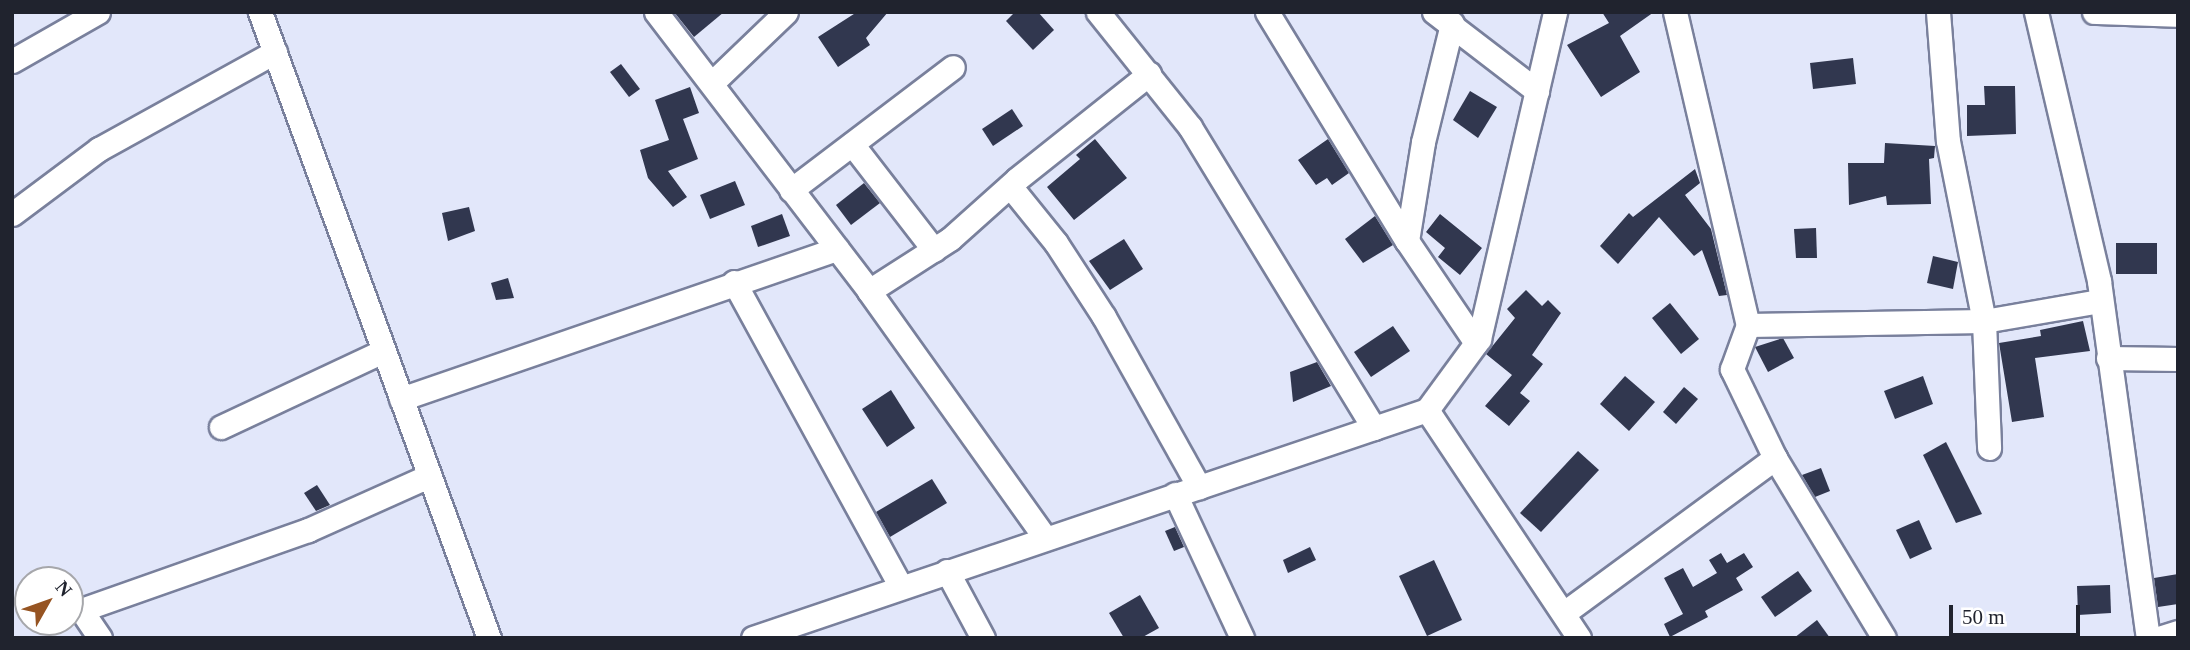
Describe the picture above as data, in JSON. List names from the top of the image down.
{
  "scale_bar": "50 m",
  "north": "top right"
}
